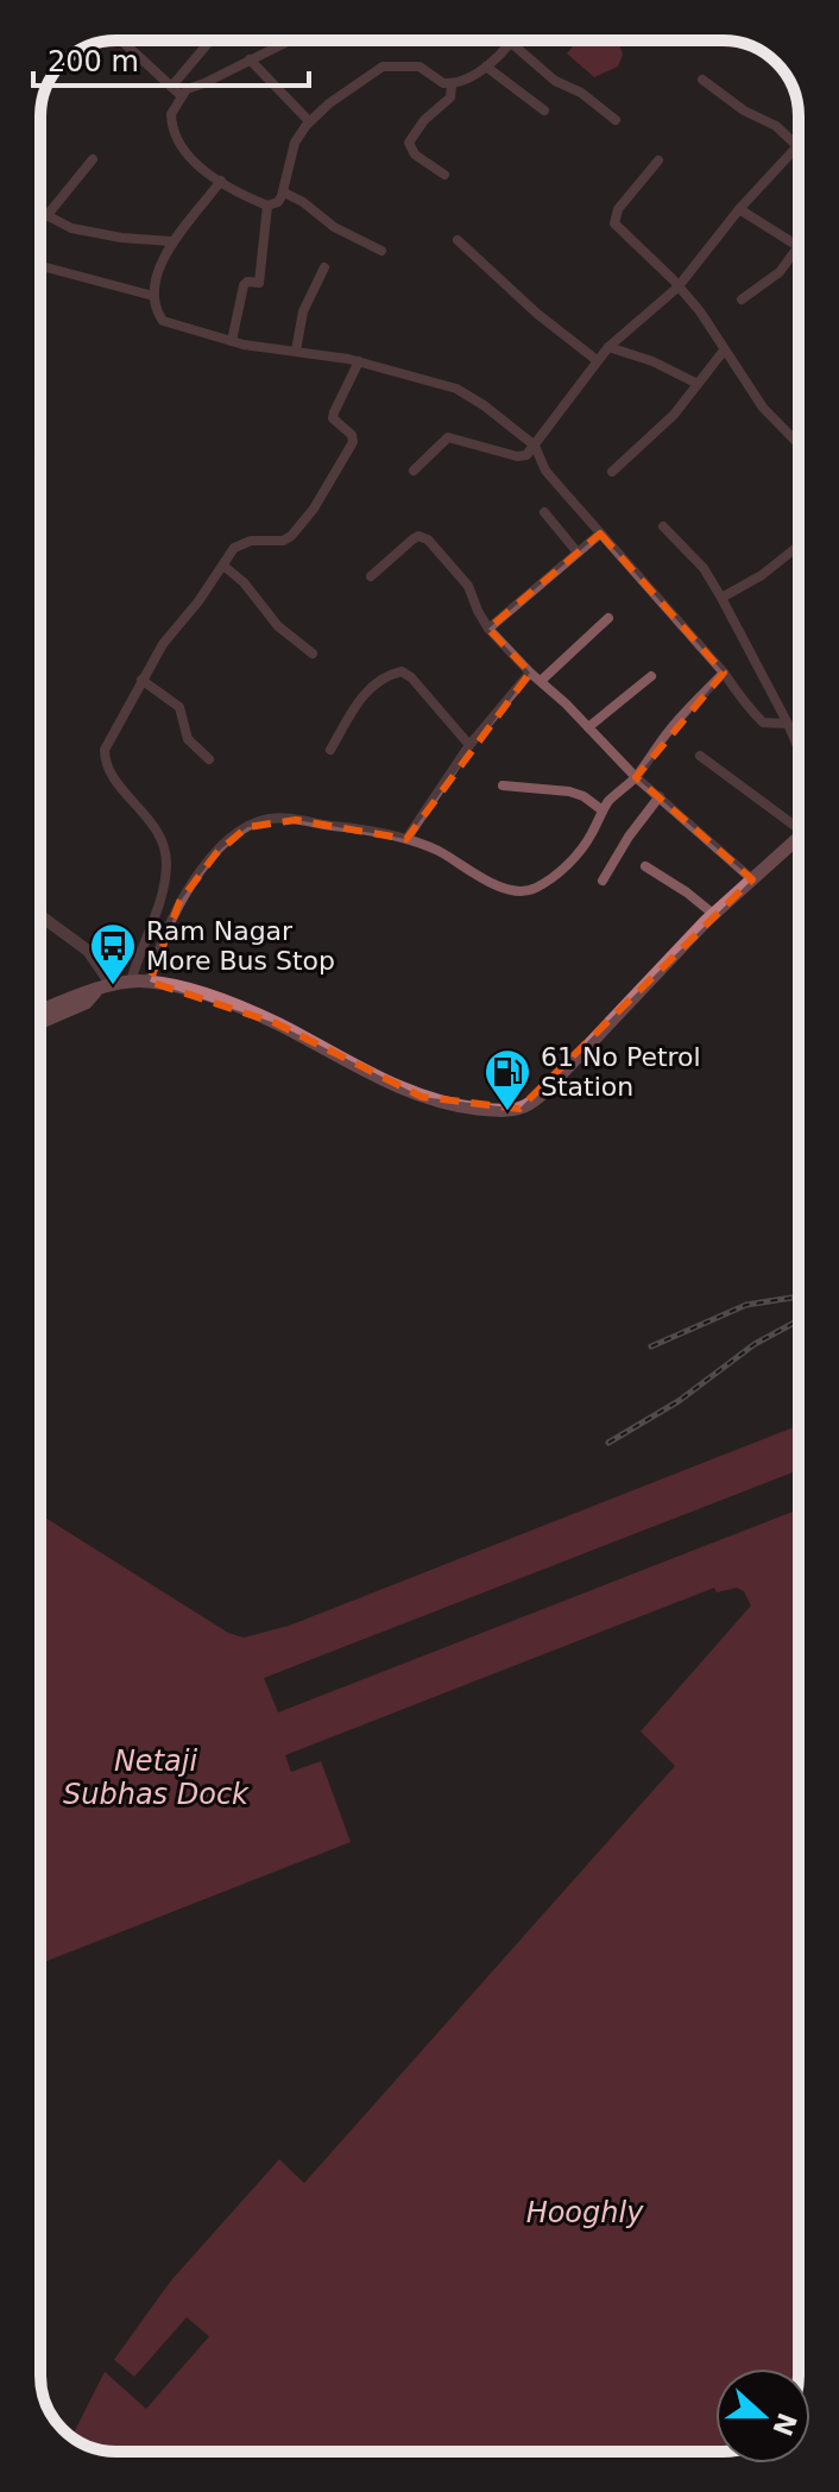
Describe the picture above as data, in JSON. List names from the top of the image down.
{
  "water": ["Netaji Subhas Dock", "Hooghly"],
  "places": {
    "bus stop": ["Ram Nagar More Bus Stop"],
    "fuel station": ["61 No Petrol Station"]
  },
  "scale_bar": "200 m",
  "north": "right"
}
